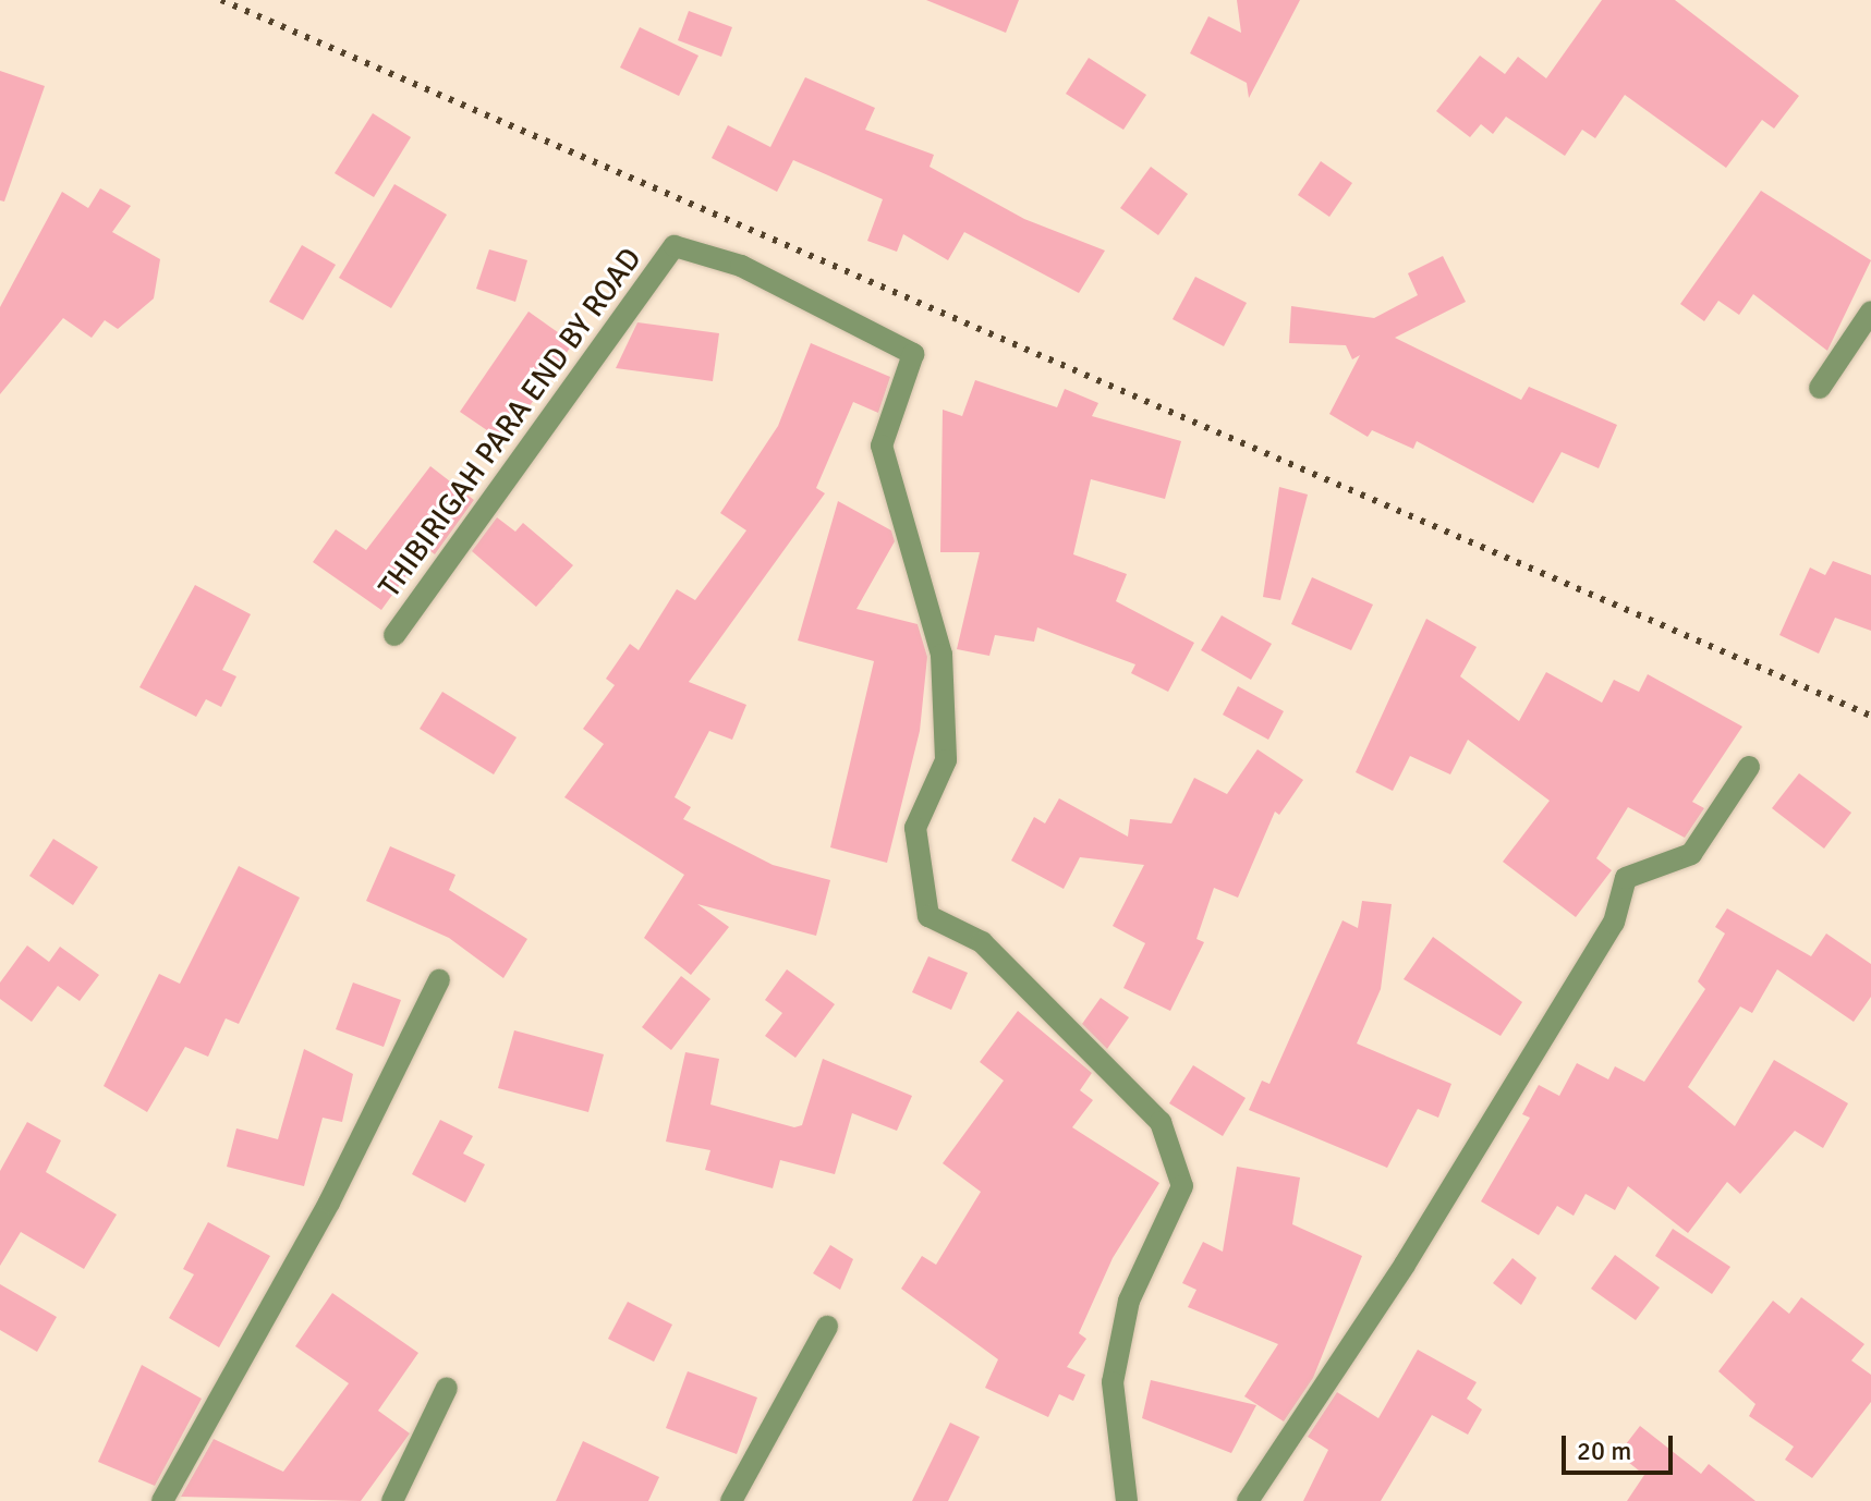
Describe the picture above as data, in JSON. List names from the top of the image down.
{
  "streets": {
    "street": ["THIBIRIGAH PARA END BY ROAD"]
  },
  "scale_bar": "20 m"
}
